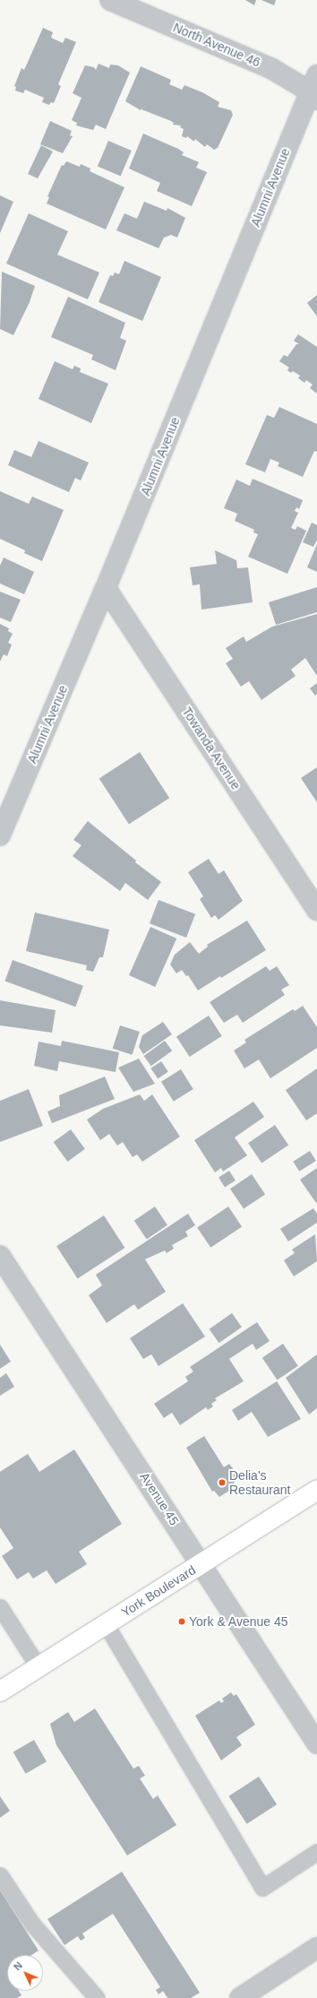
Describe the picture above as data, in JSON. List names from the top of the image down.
{
  "streets": {
    "main road": ["York Boulevard"],
    "street": [
      "North Avenue 46",
      "Alumni Avenue",
      "Towanda Avenue",
      "Avenue 45"
    ]
  },
  "crossings": [
    ["North Avenue 46", "Alumni Avenue"],
    ["Alumni Avenue", "Towanda Avenue"],
    ["Avenue 45", "York Boulevard"]
  ],
  "places": ["Delia's Restaurant", "York & Avenue 45"],
  "north": "top left"
}
